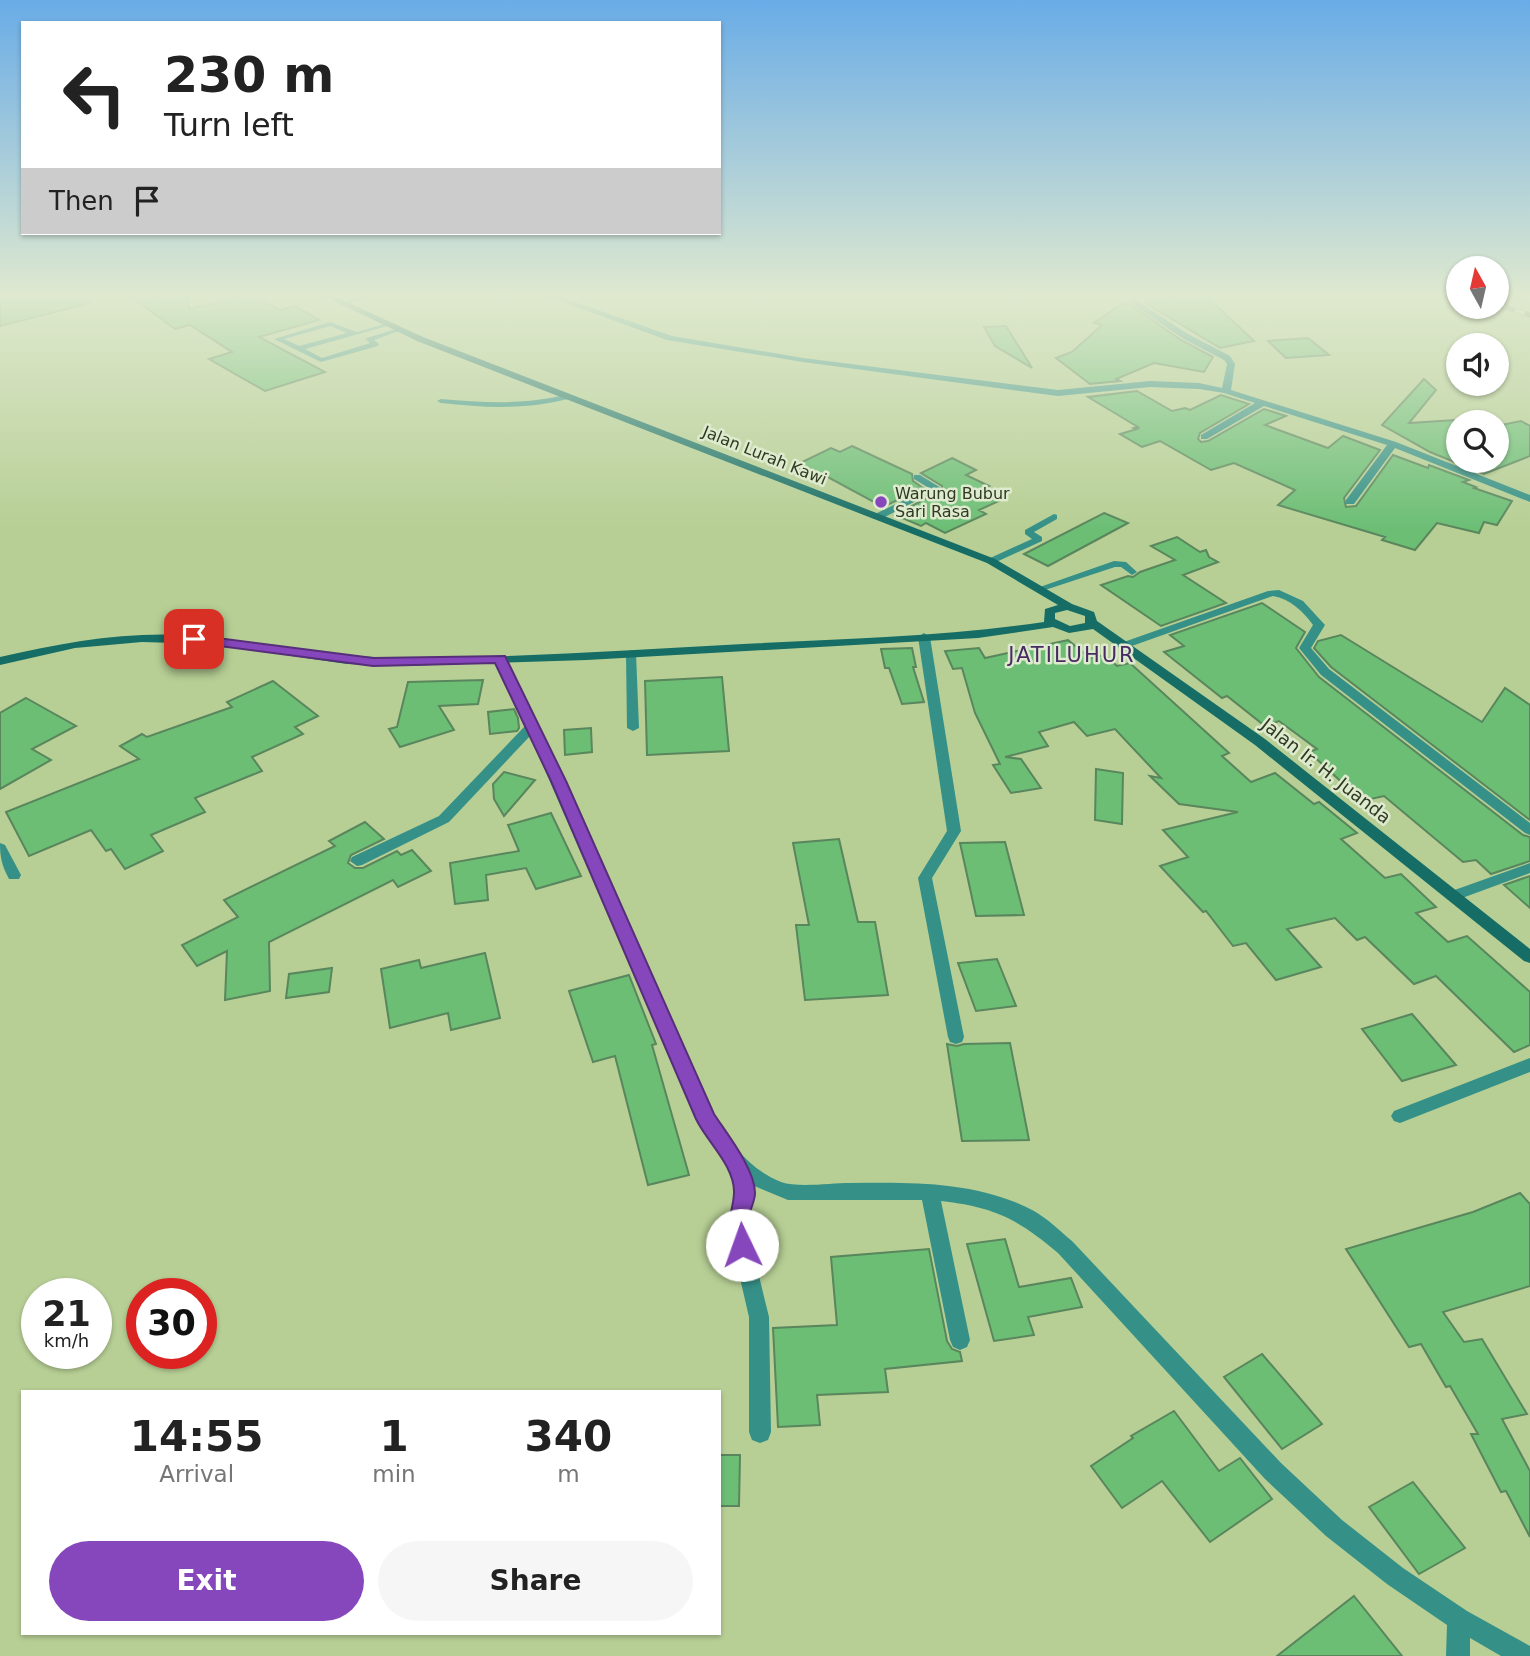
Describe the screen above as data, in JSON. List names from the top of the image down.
{
  "streets": {
    "street": ["Jalan Lurah Kawi", "Jalan Ir. H. Juanda"]
  },
  "crossings": [
    ["Jalan Lurah Kawi", "Jalan Ir. H. Juanda"]
  ],
  "districts": ["JATILUHUR"],
  "places": ["Warung Bubur Sari Rasa"],
  "north": "top",
  "page": {
    "turn": ["230 m", "Turn left"],
    "then": "Then",
    "speed": "21 km/h",
    "limit": "30",
    "eta": [
      "14:55",
      "Arrival",
      "1",
      "min",
      "340",
      "m"
    ],
    "buttons": ["Exit", "Share"]
  }
}
